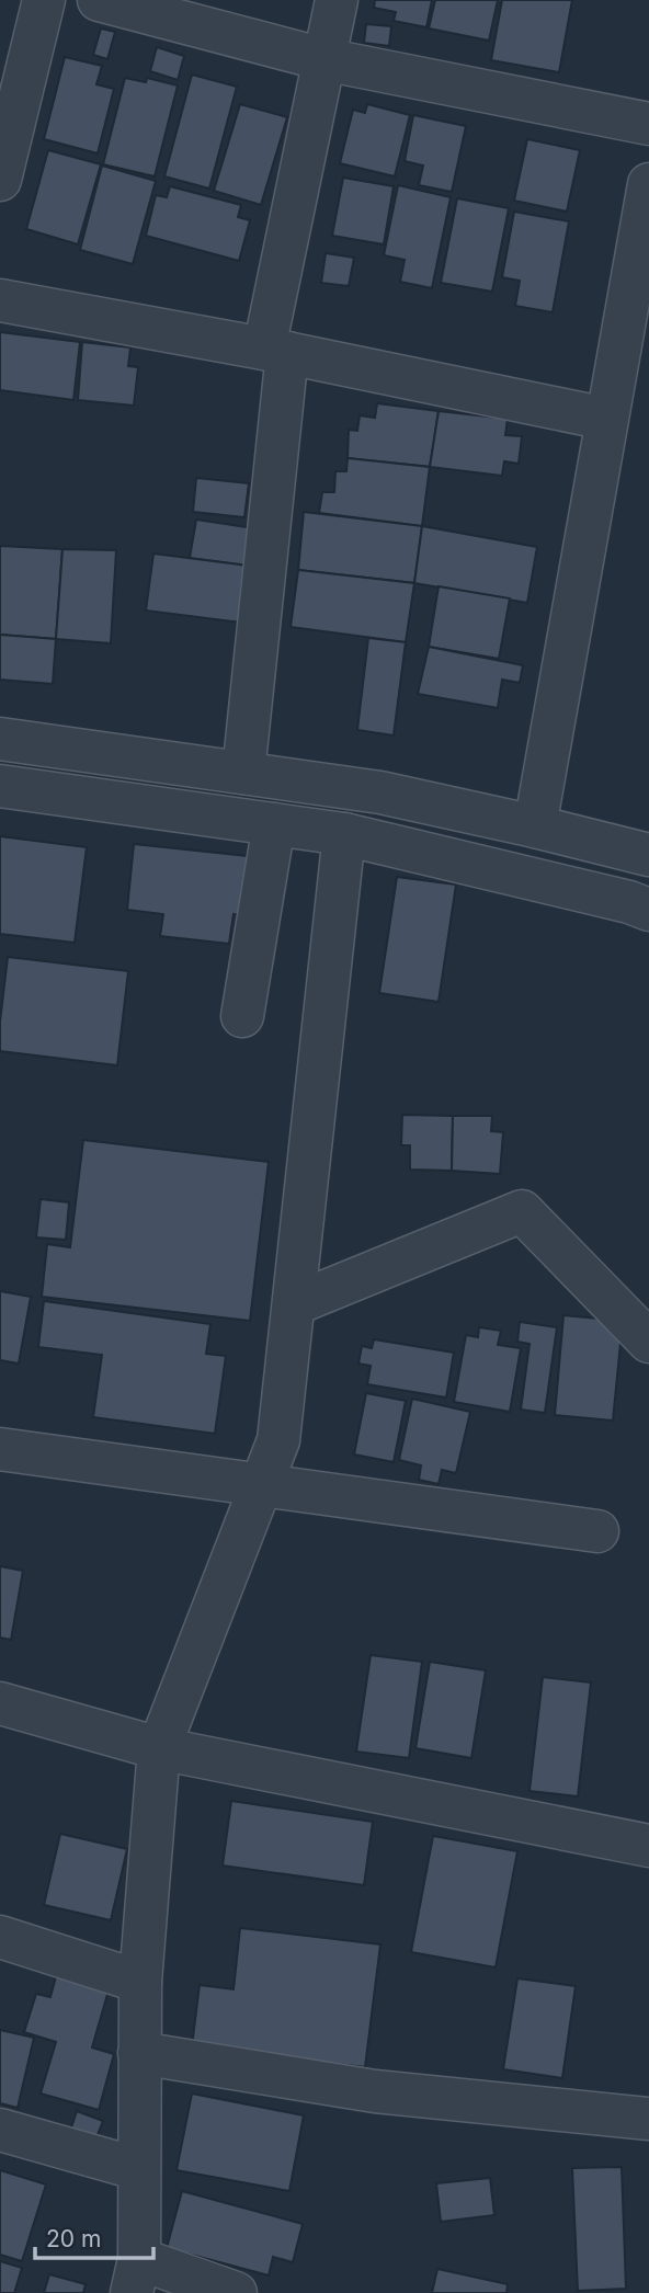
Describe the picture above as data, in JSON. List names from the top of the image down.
{
  "scale_bar": "20 m"
}
